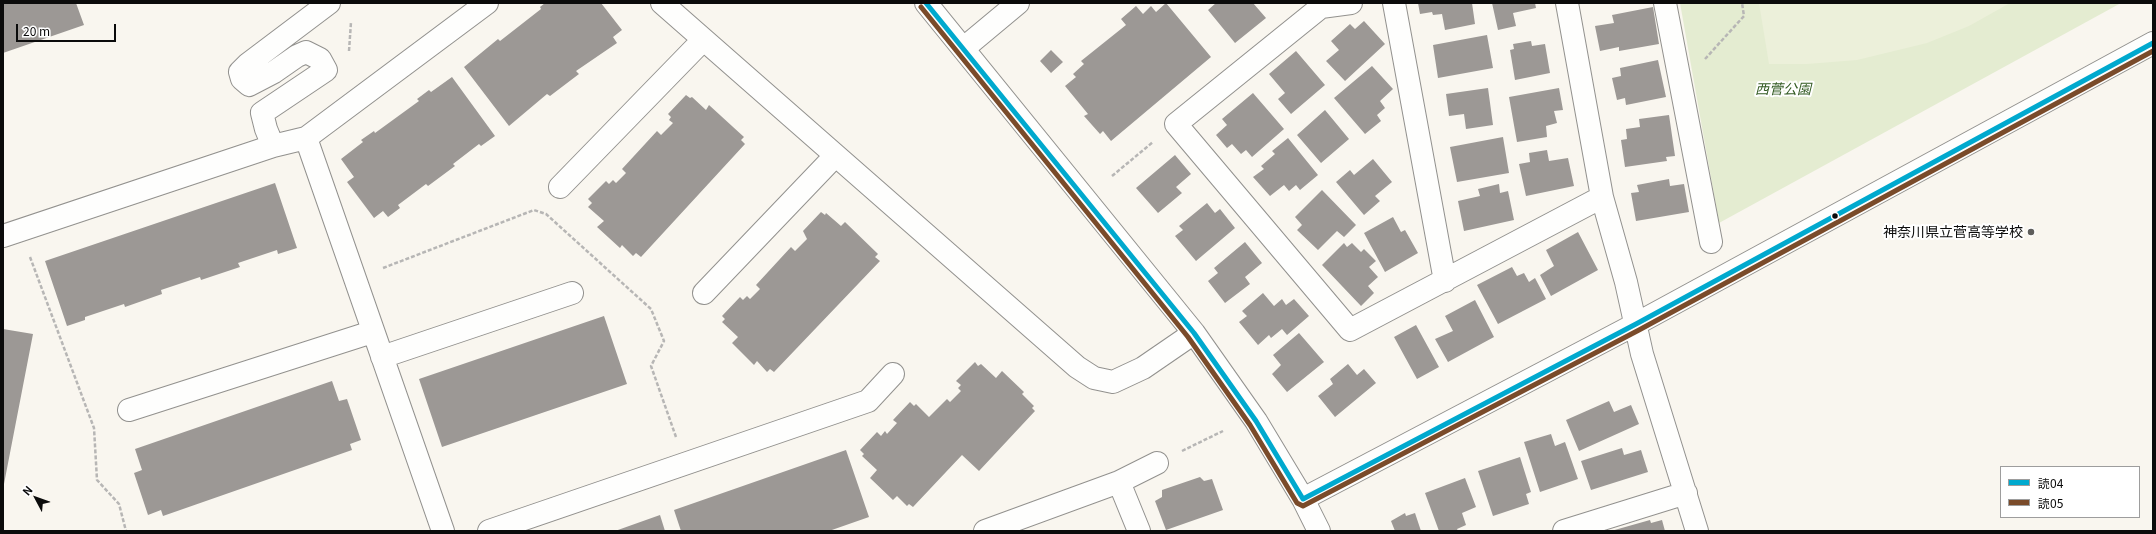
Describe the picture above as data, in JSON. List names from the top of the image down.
{
  "parks": ["西菅公園"],
  "places": ["神奈川県立菅高等学校"],
  "lines": ["transit line 読04", "transit line 読05"],
  "legend": ["読04", "読05"],
  "scale_bar": "20 m",
  "north": "top left"
}
